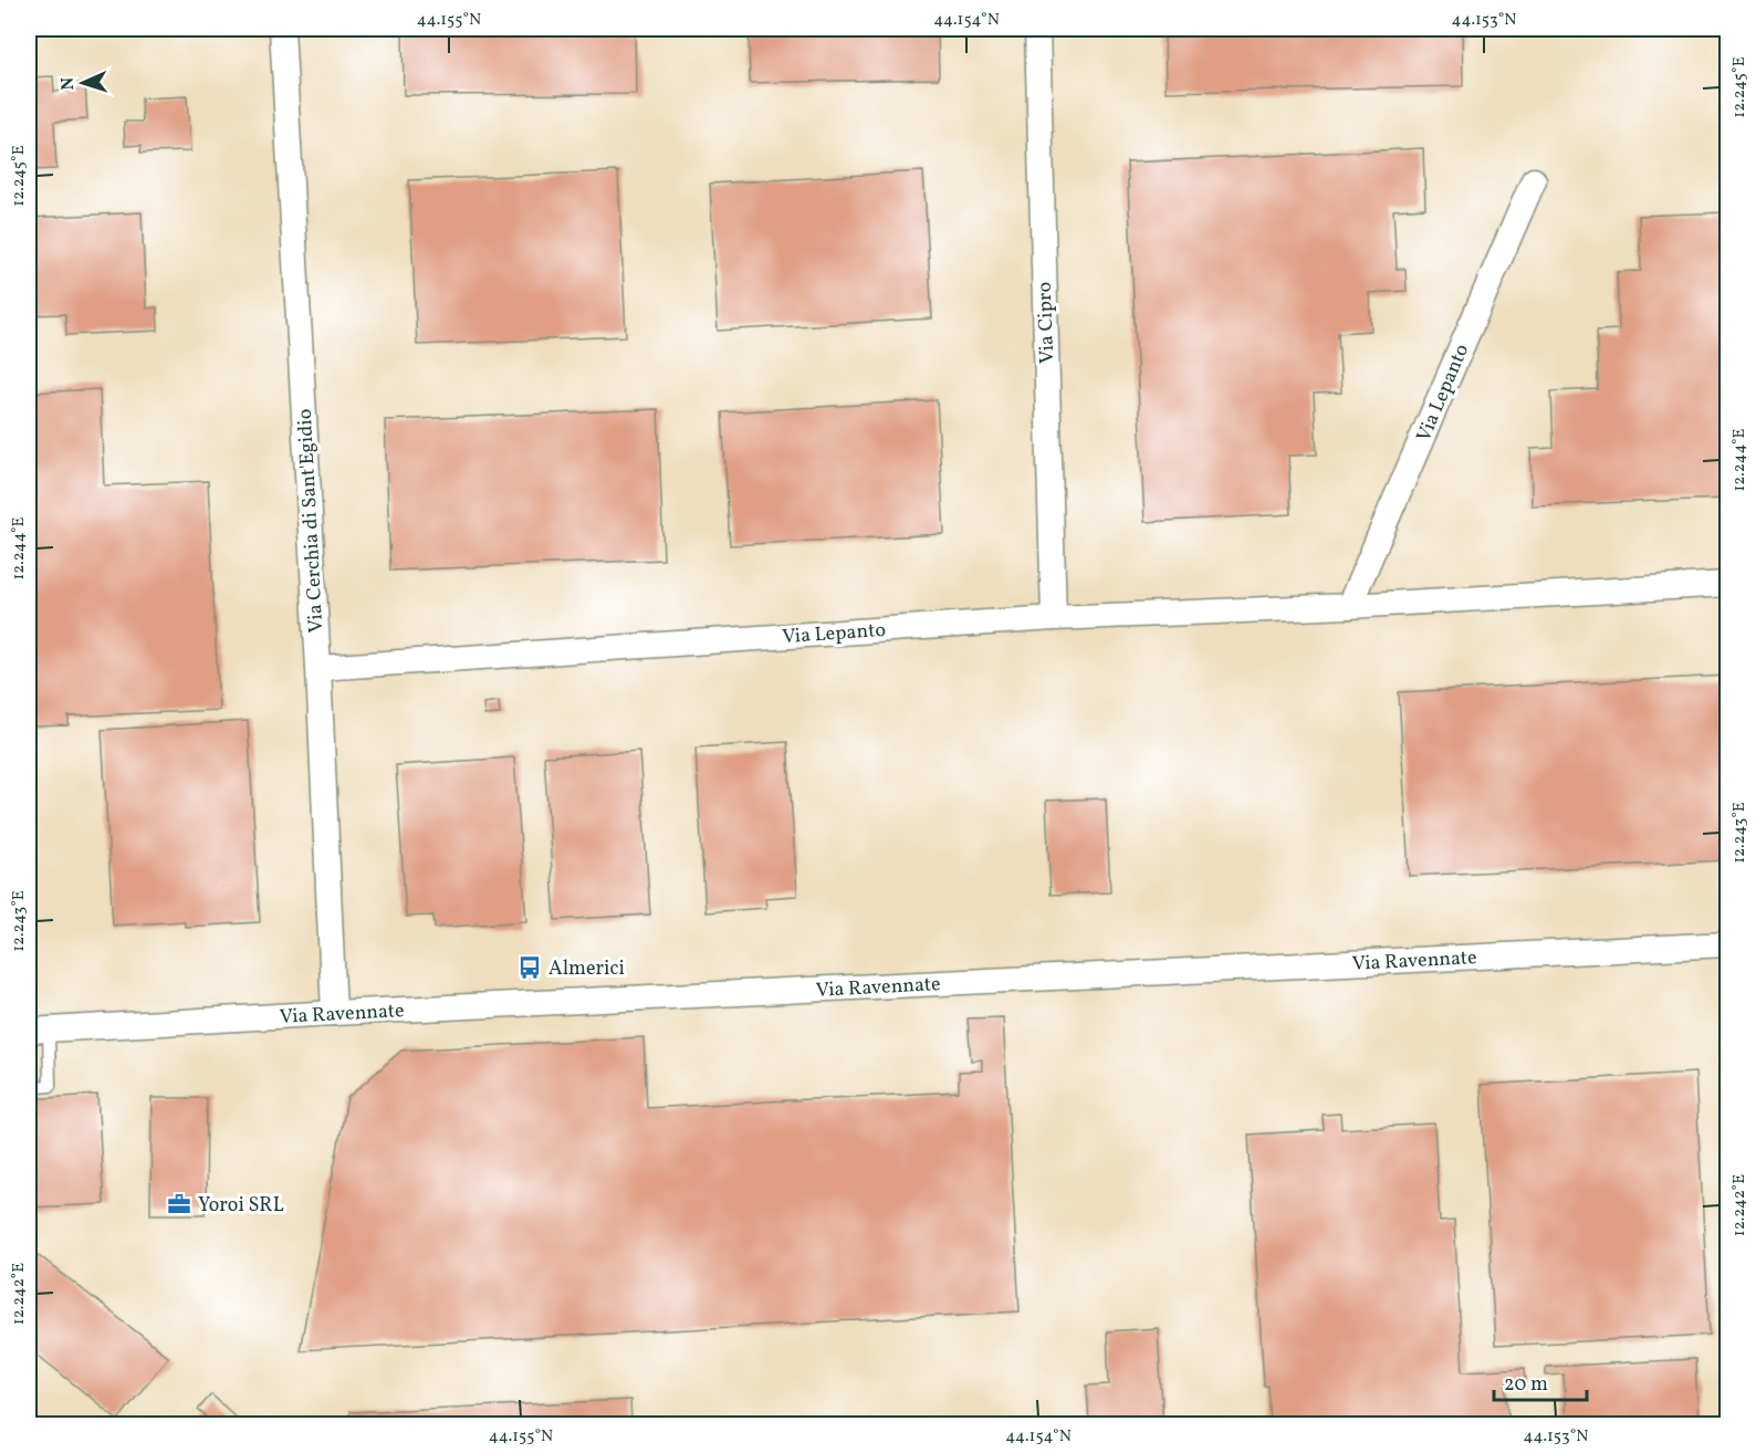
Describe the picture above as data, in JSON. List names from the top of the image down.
{
  "streets": {
    "street": [
      "Via Cipro",
      "Via Lepanto",
      "Via Cerchia di Sant'Egidio",
      "Via Ravennate"
    ]
  },
  "crossings": [
    ["Via Cipro", "Via Lepanto"],
    ["Via Lepanto", "Via Cerchia di Sant'Egidio"],
    ["Via Cerchia di Sant'Egidio", "Via Ravennate"]
  ],
  "places": {
    "bus stop": ["Almerici"],
    "office": ["Yoroi SRL"]
  },
  "scale_bar": "20 m",
  "north": "left",
  "coordinates": [
    "44.155°N",
    "44.154°N",
    "44.153°N",
    "12.245°E",
    "12.244°E",
    "12.243°E",
    "12.242°E"
  ]
}
